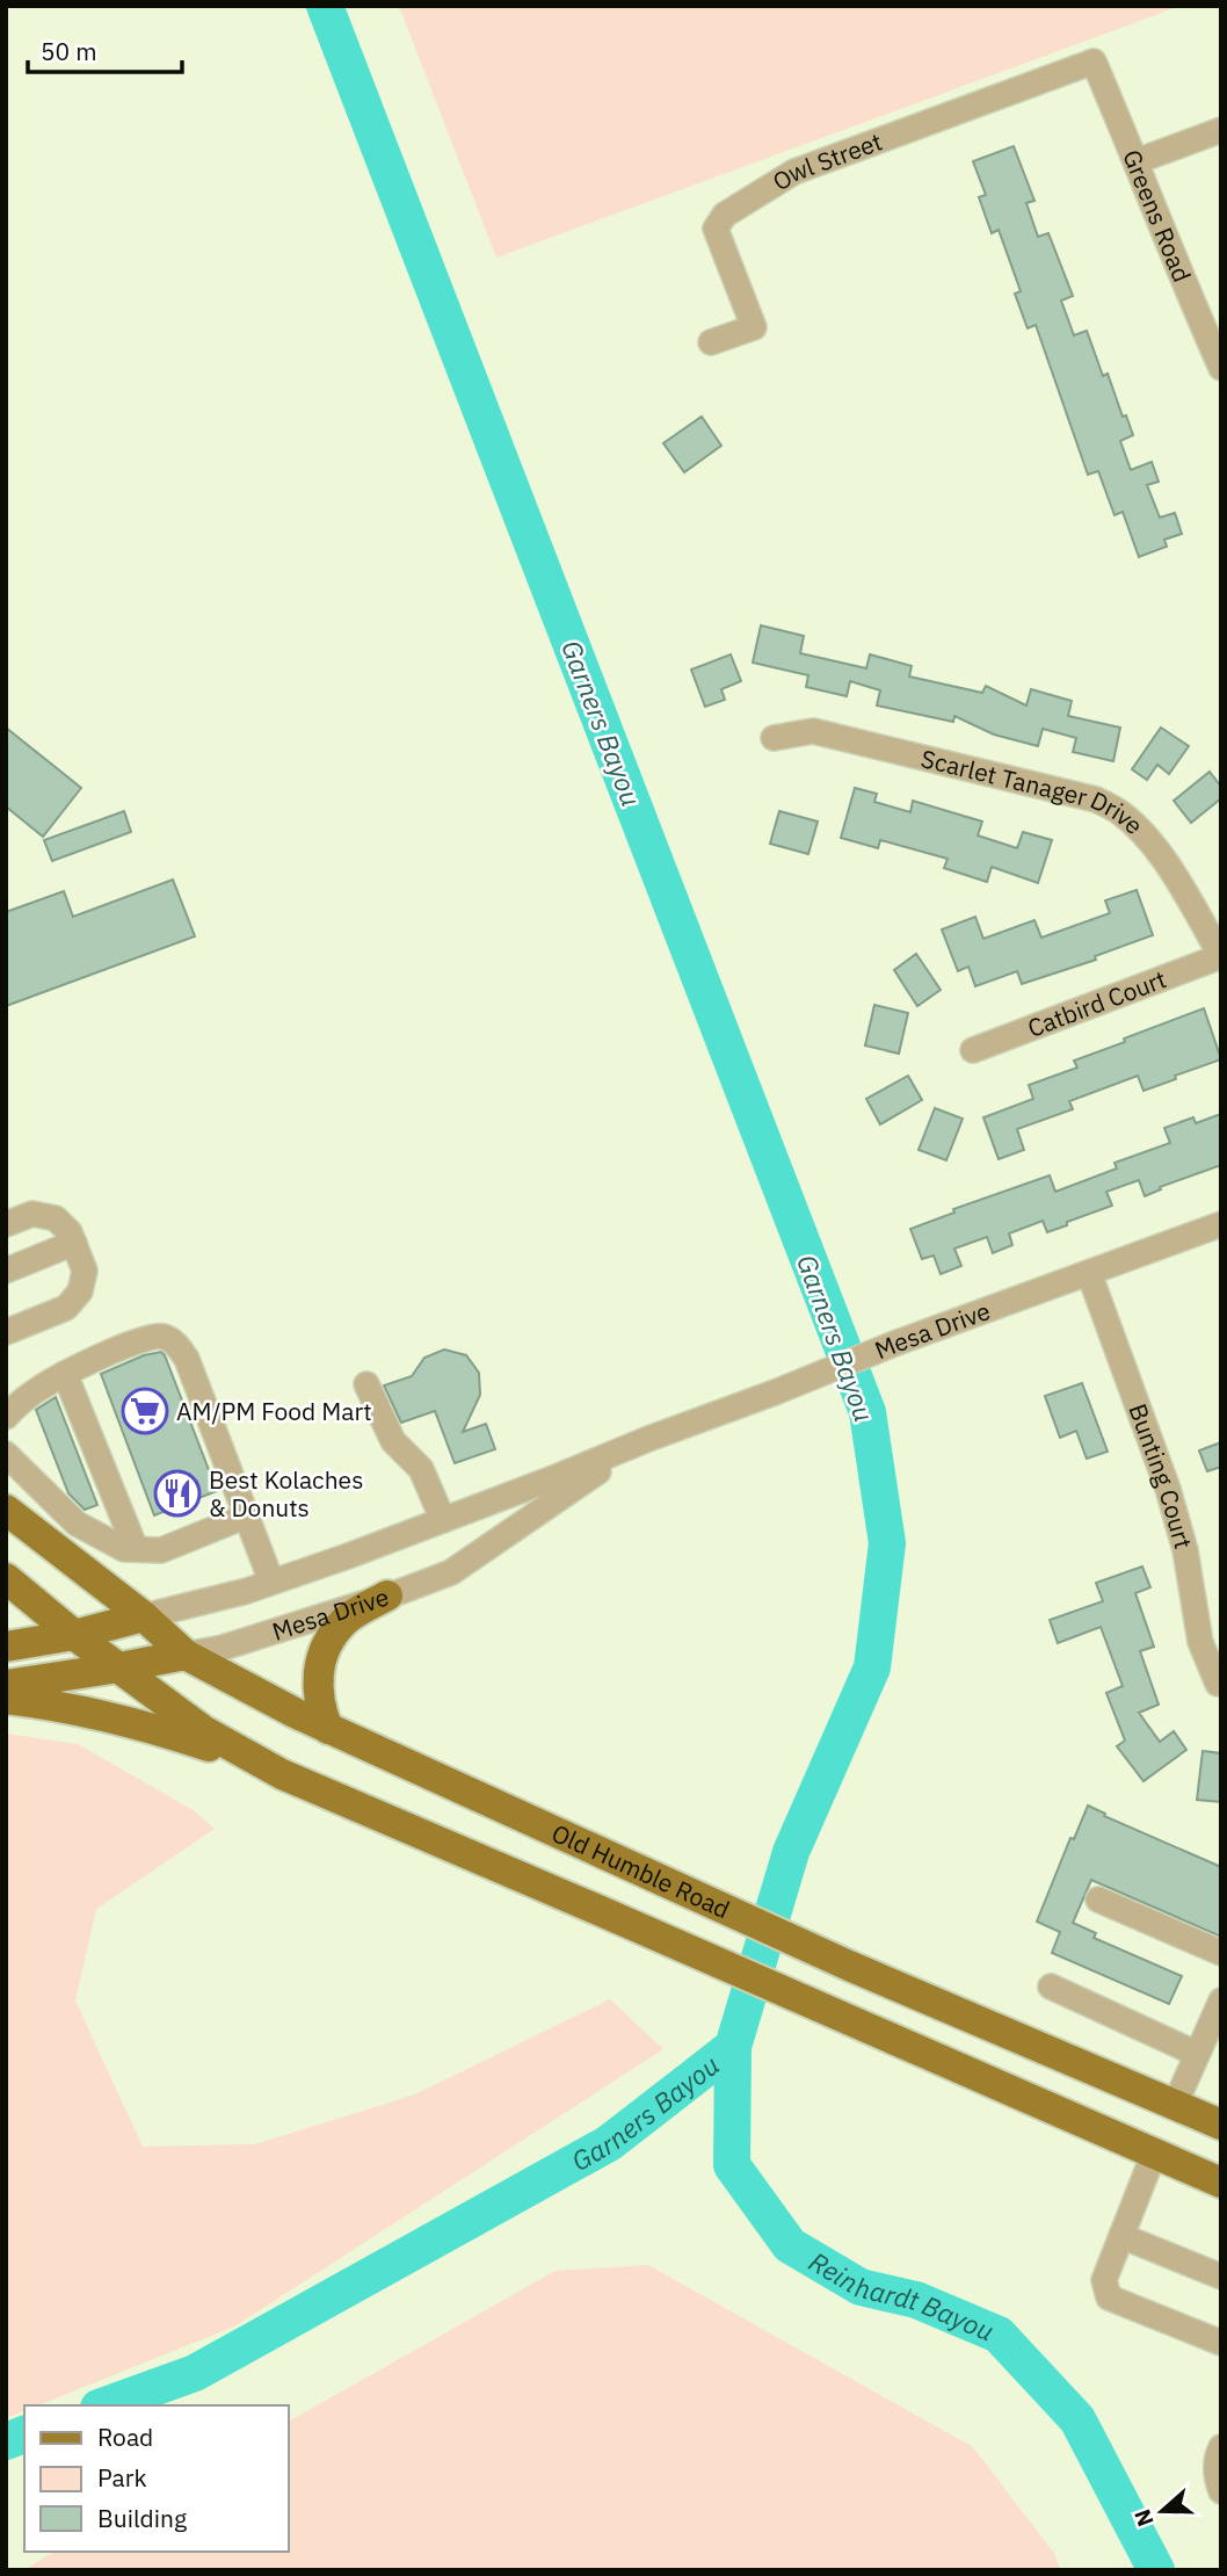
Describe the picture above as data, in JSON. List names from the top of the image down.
{
  "streets": {
    "main road": ["Mesa Drive", "Old Humble Road"],
    "street": [
      "Owl Street",
      "Greens Road",
      "Scarlet Tanager Drive",
      "Catbird Court",
      "Bunting Court"
    ]
  },
  "crossings": [
    ["Owl Street", "Greens Road"],
    ["Scarlet Tanager Drive", "Catbird Court"],
    ["Mesa Drive", "Bunting Court"],
    ["Mesa Drive", "Old Humble Road"]
  ],
  "water": ["Garners Bayou", "Reinhardt Bayou"],
  "places": {
    "supermarket": ["AM/PM Food Mart"],
    "restaurant": ["Best Kolaches & Donuts"]
  },
  "legend": ["Road", "Park", "Building"],
  "scale_bar": "50 m",
  "north": "left"
}
